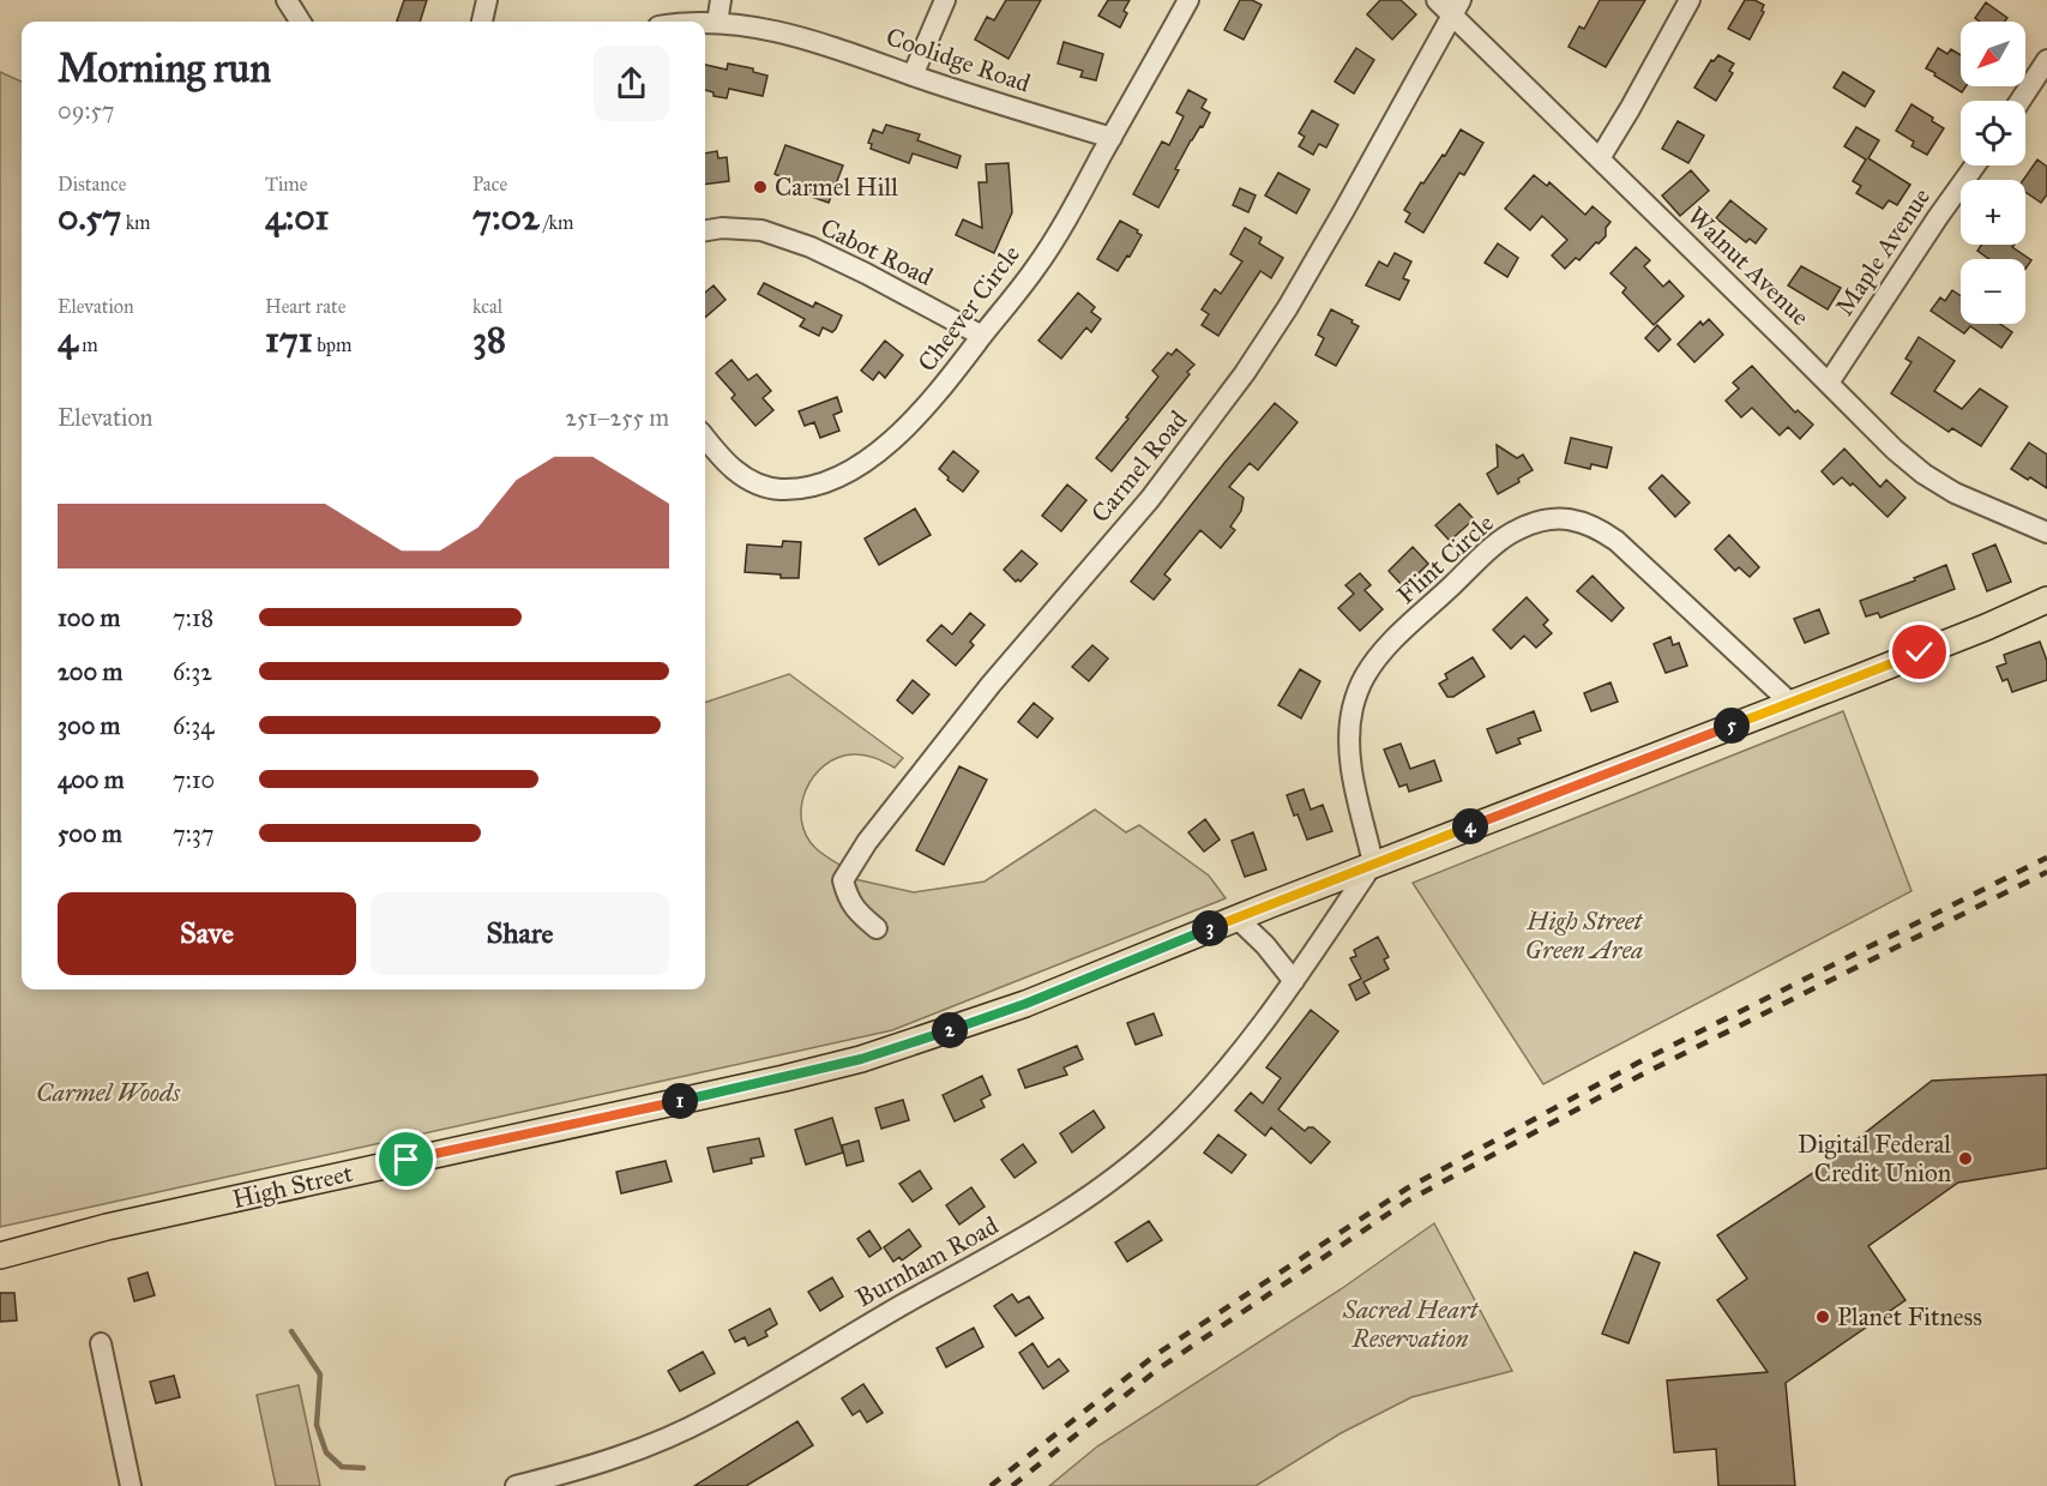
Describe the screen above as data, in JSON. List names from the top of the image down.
{
  "streets": {
    "main road": ["High Street"],
    "street": [
      "Coolidge Road",
      "Cabot Road",
      "Maple Avenue",
      "Walnut Avenue",
      "Cheever Circle",
      "Carmel Road",
      "Flint Circle",
      "Burnham Road"
    ]
  },
  "crossings": [
    ["Coolidge Road", "Cheever Circle"],
    ["Cabot Road", "Cheever Circle"],
    ["Maple Avenue", "Walnut Avenue"],
    ["Walnut Avenue", "Carmel Road"],
    ["Flint Circle", "High Street"],
    ["Flint Circle", "Burnham Road"],
    ["High Street", "Burnham Road"]
  ],
  "parks": ["High Street Green Area", "Carmel Woods", "Sacred Heart Reservation"],
  "places": ["Carmel Hill", "Digital Federal Credit Union", "Planet Fitness"],
  "north": "bottom left",
  "page": {
    "map_buttons": ["+", "−"],
    "heading": ["Morning run", "09:57"],
    "stats": [
      ["Distance", "0.57 km"],
      ["Time", "4:01"],
      ["Pace", "7:02 /km"],
      ["Elevation", "4 m"],
      ["Heart rate", "171 bpm"],
      ["kcal", "38"]
    ],
    "chart": ["Elevation", "251–255 m"],
    "list": [
      {
        "name": "100 m",
        "note": "7:18"
      },
      {
        "name": "200 m",
        "note": "6:32"
      },
      {
        "name": "300 m",
        "note": "6:34"
      },
      {
        "name": "400 m",
        "note": "7:10"
      },
      {
        "name": "500 m",
        "note": "7:37"
      }
    ],
    "pins": [
      "5",
      "4",
      "3",
      "2",
      "1"
    ],
    "buttons": ["Save", "Share"]
  }
}
